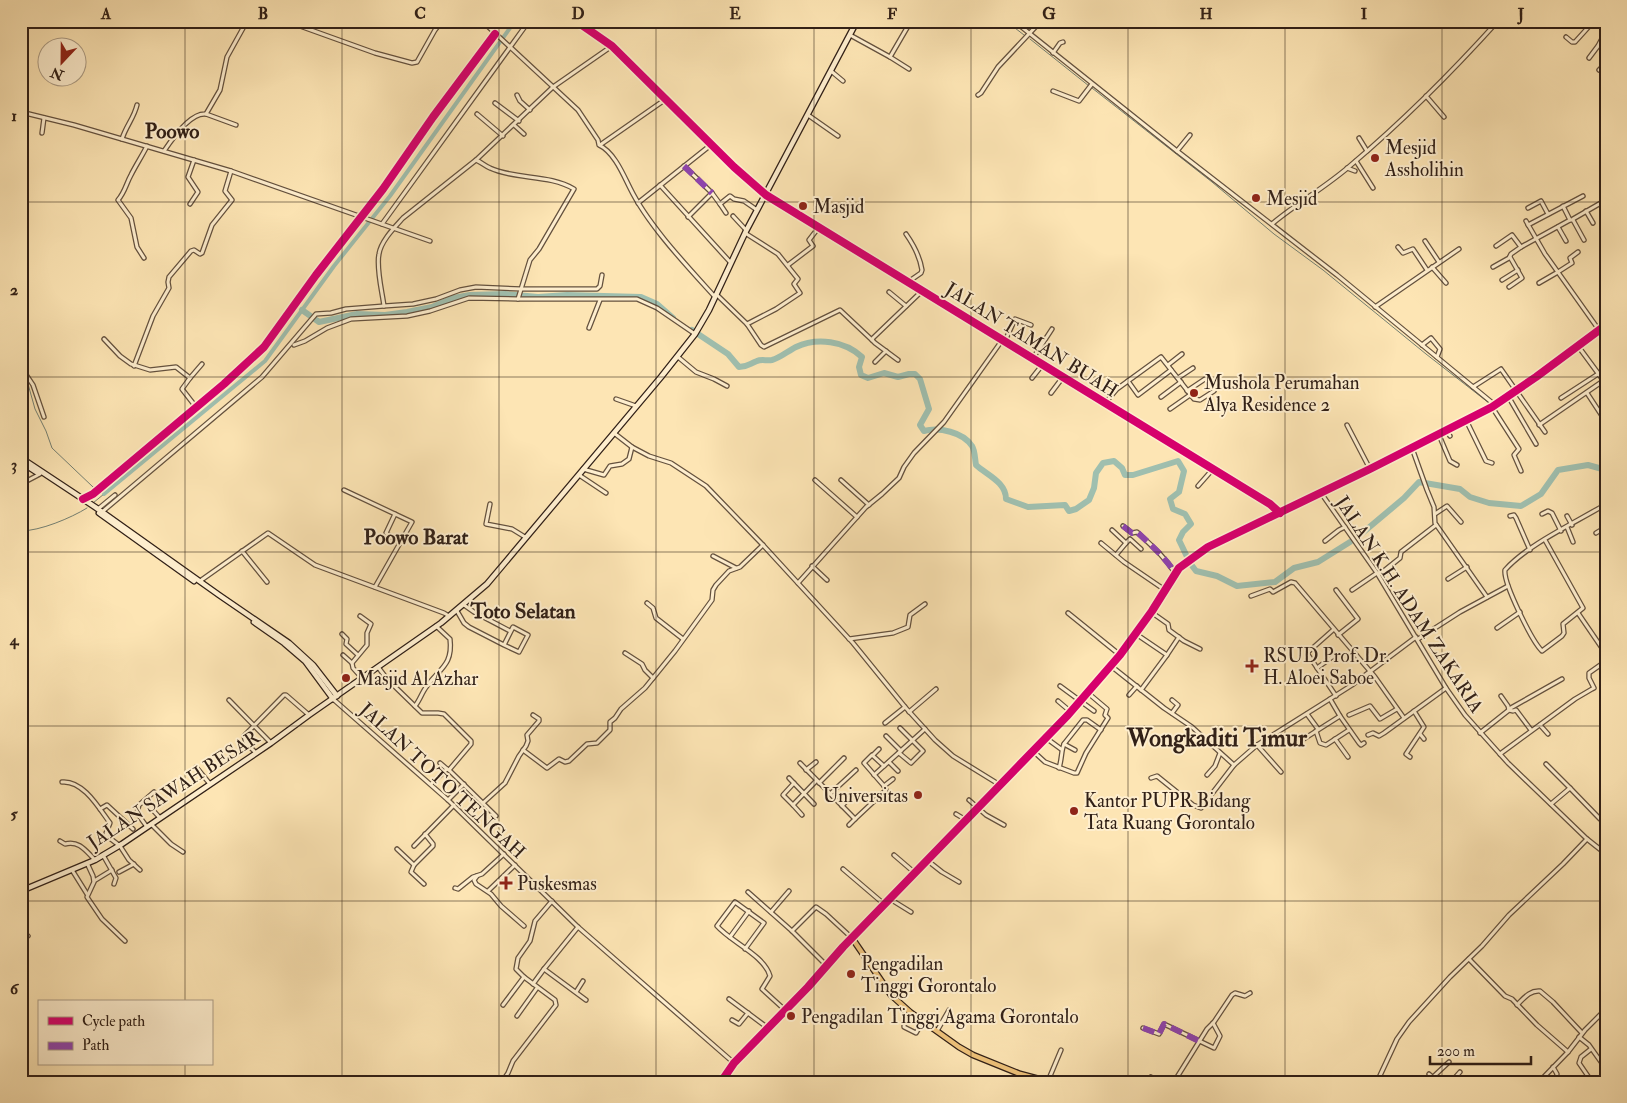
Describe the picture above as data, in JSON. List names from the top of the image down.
{
  "streets": {
    "main road": ["JALAN SAWAH BESAR"],
    "street": ["JALAN TAMAN BUAH", "JALAN K.H. ADAM ZAKARIA", "JALAN TOTO TENGAH"]
  },
  "crossings": [
    ["JALAN TOTO TENGAH", "JALAN SAWAH BESAR"]
  ],
  "districts": [
    "Poowo",
    "Poowo Barat",
    "Toto Selatan",
    "Wongkaditi Timur"
  ],
  "places": {
    "other": [
      "Mesjid Assholihin",
      "Mesjid",
      "Masjid",
      "Mushola Perumahan Alya Residence 2",
      "Masjid Al Azhar",
      "Universitas",
      "Kantor PUPR Bidang Tata Ruang Gorontalo",
      "Pengadilan Tinggi Gorontalo",
      "Pengadilan Tinggi Agama Gorontalo"
    ],
    "health": ["RSUD Prof. Dr. H. Aloei Saboe", "Puskesmas"]
  },
  "legend": ["Cycle path", "Path"],
  "scale_bar": "200 m",
  "north": "bottom",
  "grid": {
    "columns": [
      "A",
      "B",
      "C",
      "D",
      "E",
      "F",
      "G",
      "H",
      "I",
      "J"
    ],
    "rows": [
      "1",
      "2",
      "3",
      "4",
      "5",
      "6"
    ]
  }
}
